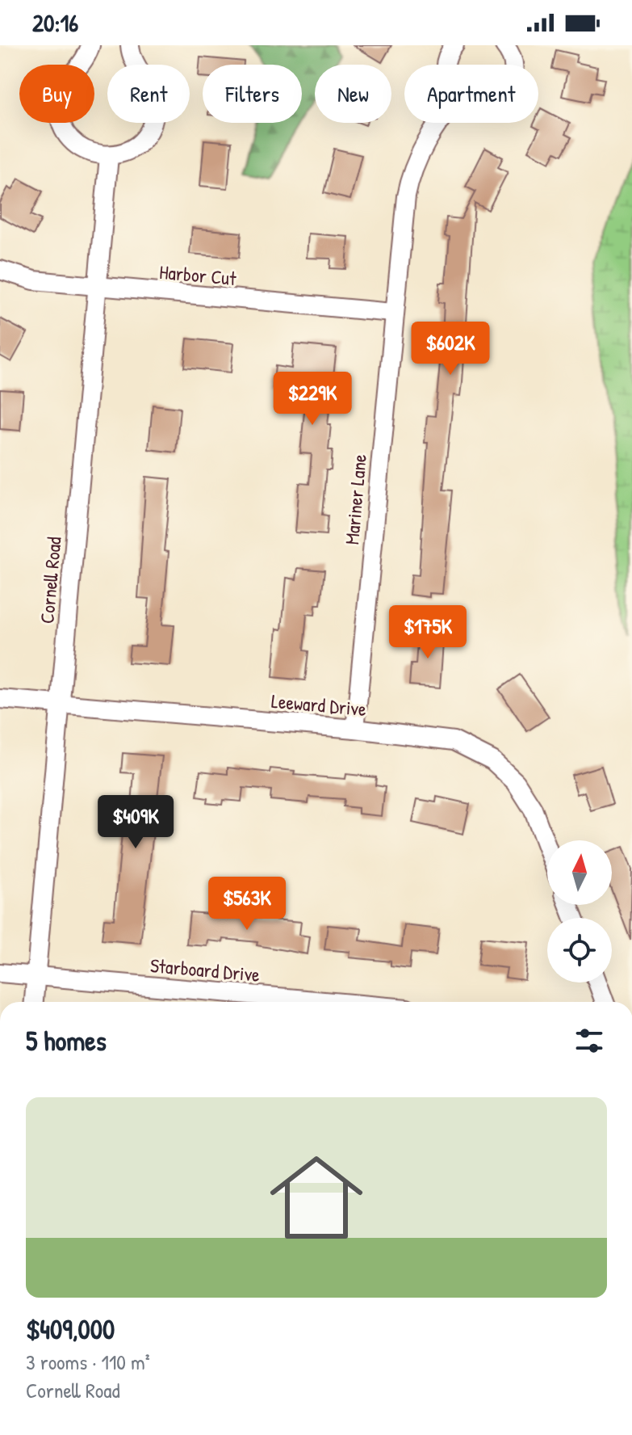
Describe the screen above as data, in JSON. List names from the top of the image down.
{
  "streets": {
    "street": [
      "Harbor Cut",
      "Mariner Lane",
      "Cornell Road",
      "Leeward Drive",
      "Starboard Drive"
    ]
  },
  "crossings": [
    ["Harbor Cut", "Mariner Lane"],
    ["Harbor Cut", "Cornell Road"],
    ["Mariner Lane", "Leeward Drive"],
    ["Cornell Road", "Leeward Drive"],
    ["Cornell Road", "Starboard Drive"]
  ],
  "north": "top",
  "page": {
    "status": "20:16",
    "chip": [
      "Buy",
      "Rent",
      "Filters",
      "New",
      "Apartment"
    ],
    "price": [
      "$602K",
      "$229K",
      "$175K",
      "$409K",
      "$563K"
    ],
    "heading": "5 homes",
    "list": [
      {
        "name": "$409,000",
        "note": "3 rooms · 110 m² · Cornell Road"
      }
    ]
  }
}
